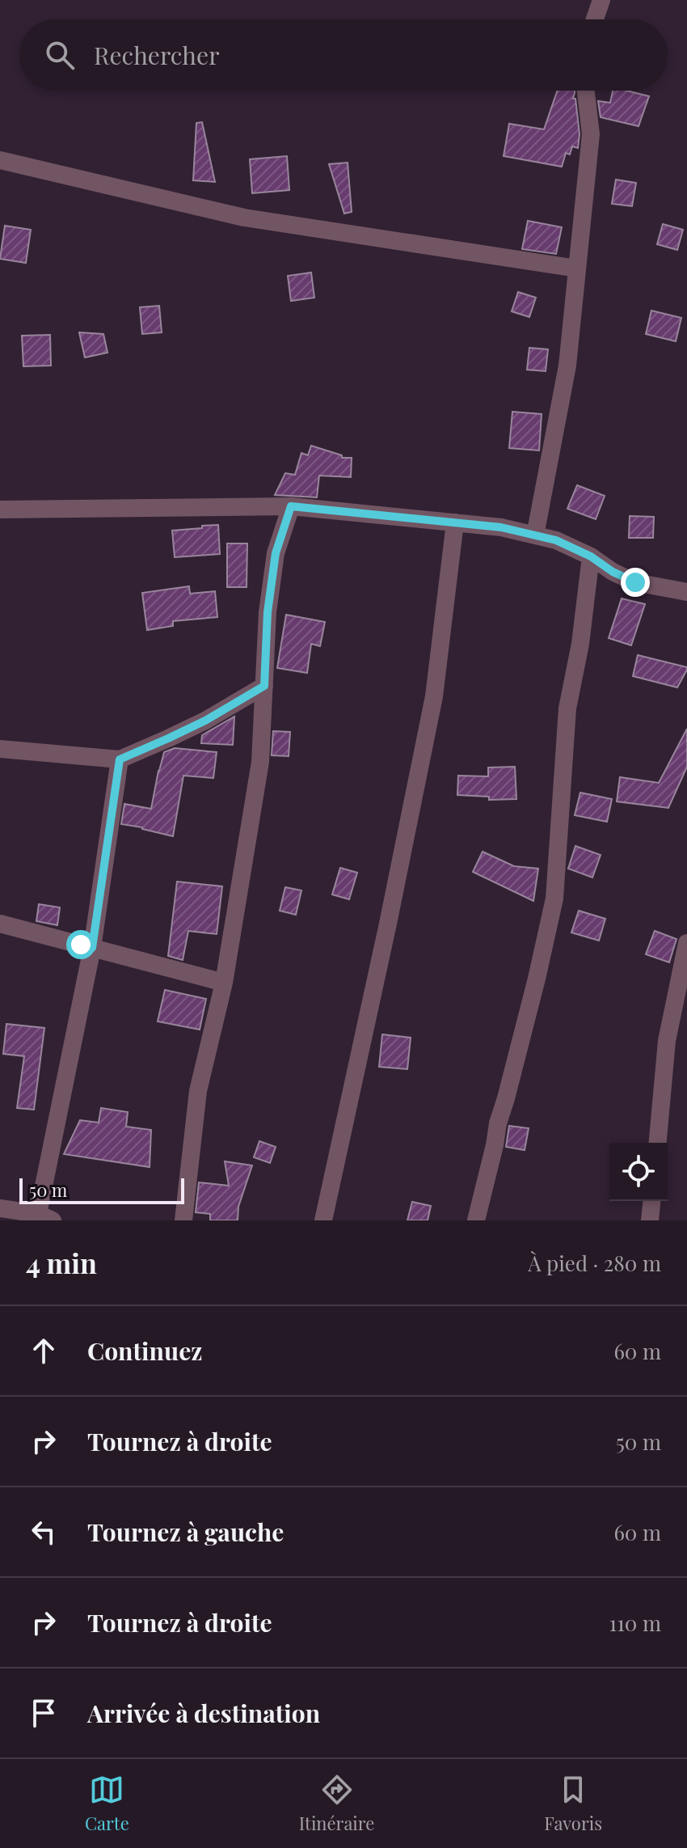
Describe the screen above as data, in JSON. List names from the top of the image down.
{
  "scale_bar": "50 m",
  "page": {
    "search": "Rechercher",
    "scale": "50 m",
    "heading": ["4 min", "À pied · 280 m"],
    "list": [
      ["Continuez", "60 m"],
      ["Tournez à droite", "50 m"],
      ["Tournez à gauche", "60 m"],
      ["Tournez à droite", "110 m"],
      "Arrivée à destination"
    ],
    "nav": ["Carte", "Itinéraire", "Favoris"]
  }
}
